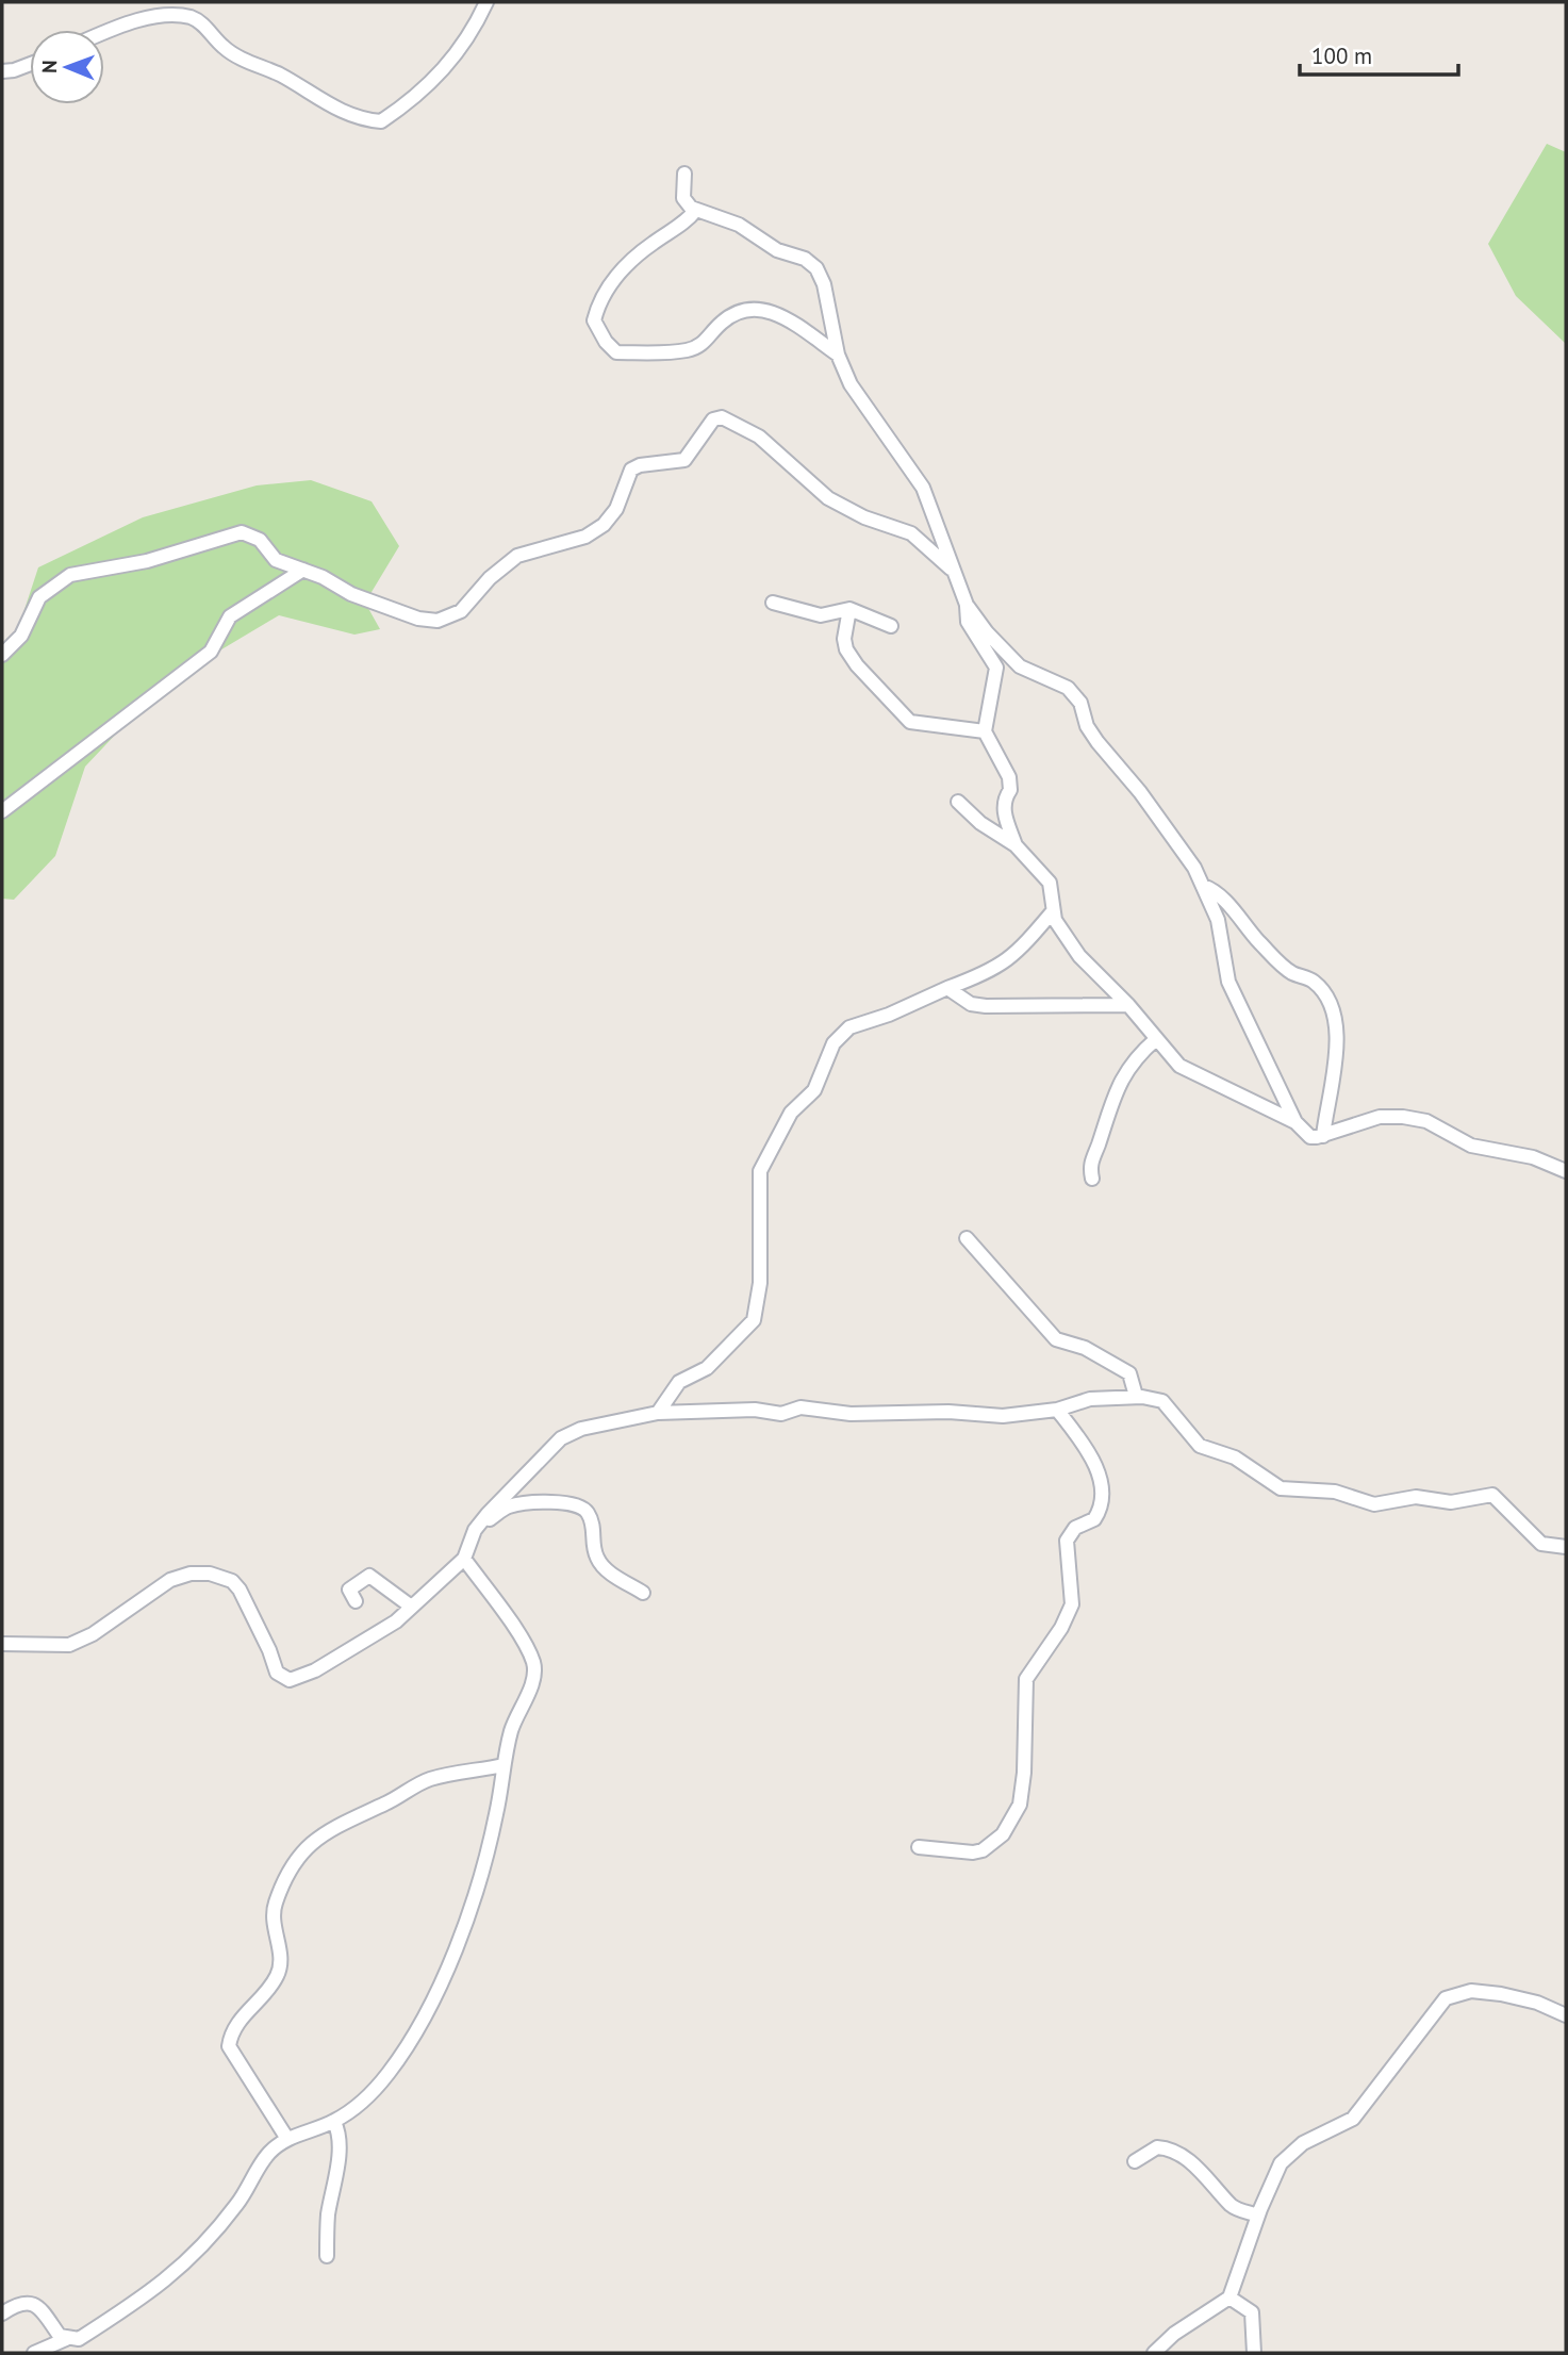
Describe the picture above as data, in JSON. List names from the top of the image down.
{
  "scale_bar": "100 m",
  "north": "left"
}
